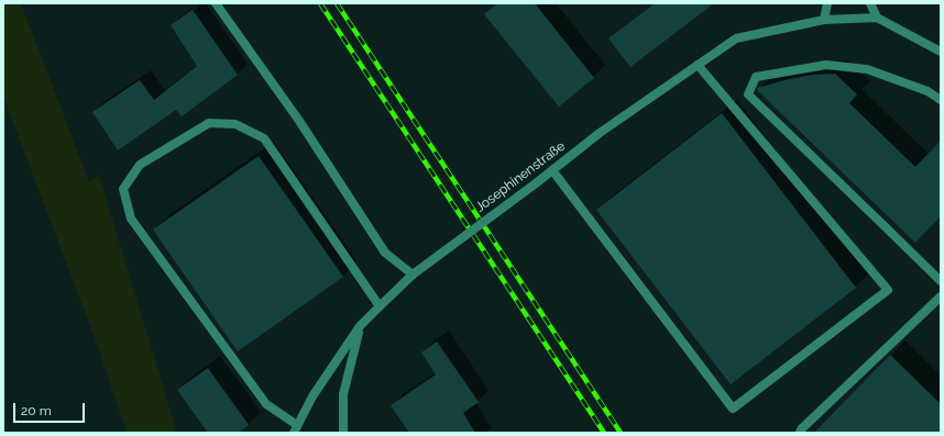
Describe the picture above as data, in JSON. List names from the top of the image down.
{
  "streets": {
    "street": ["Josephinenstraße"]
  },
  "scale_bar": "20 m"
}
